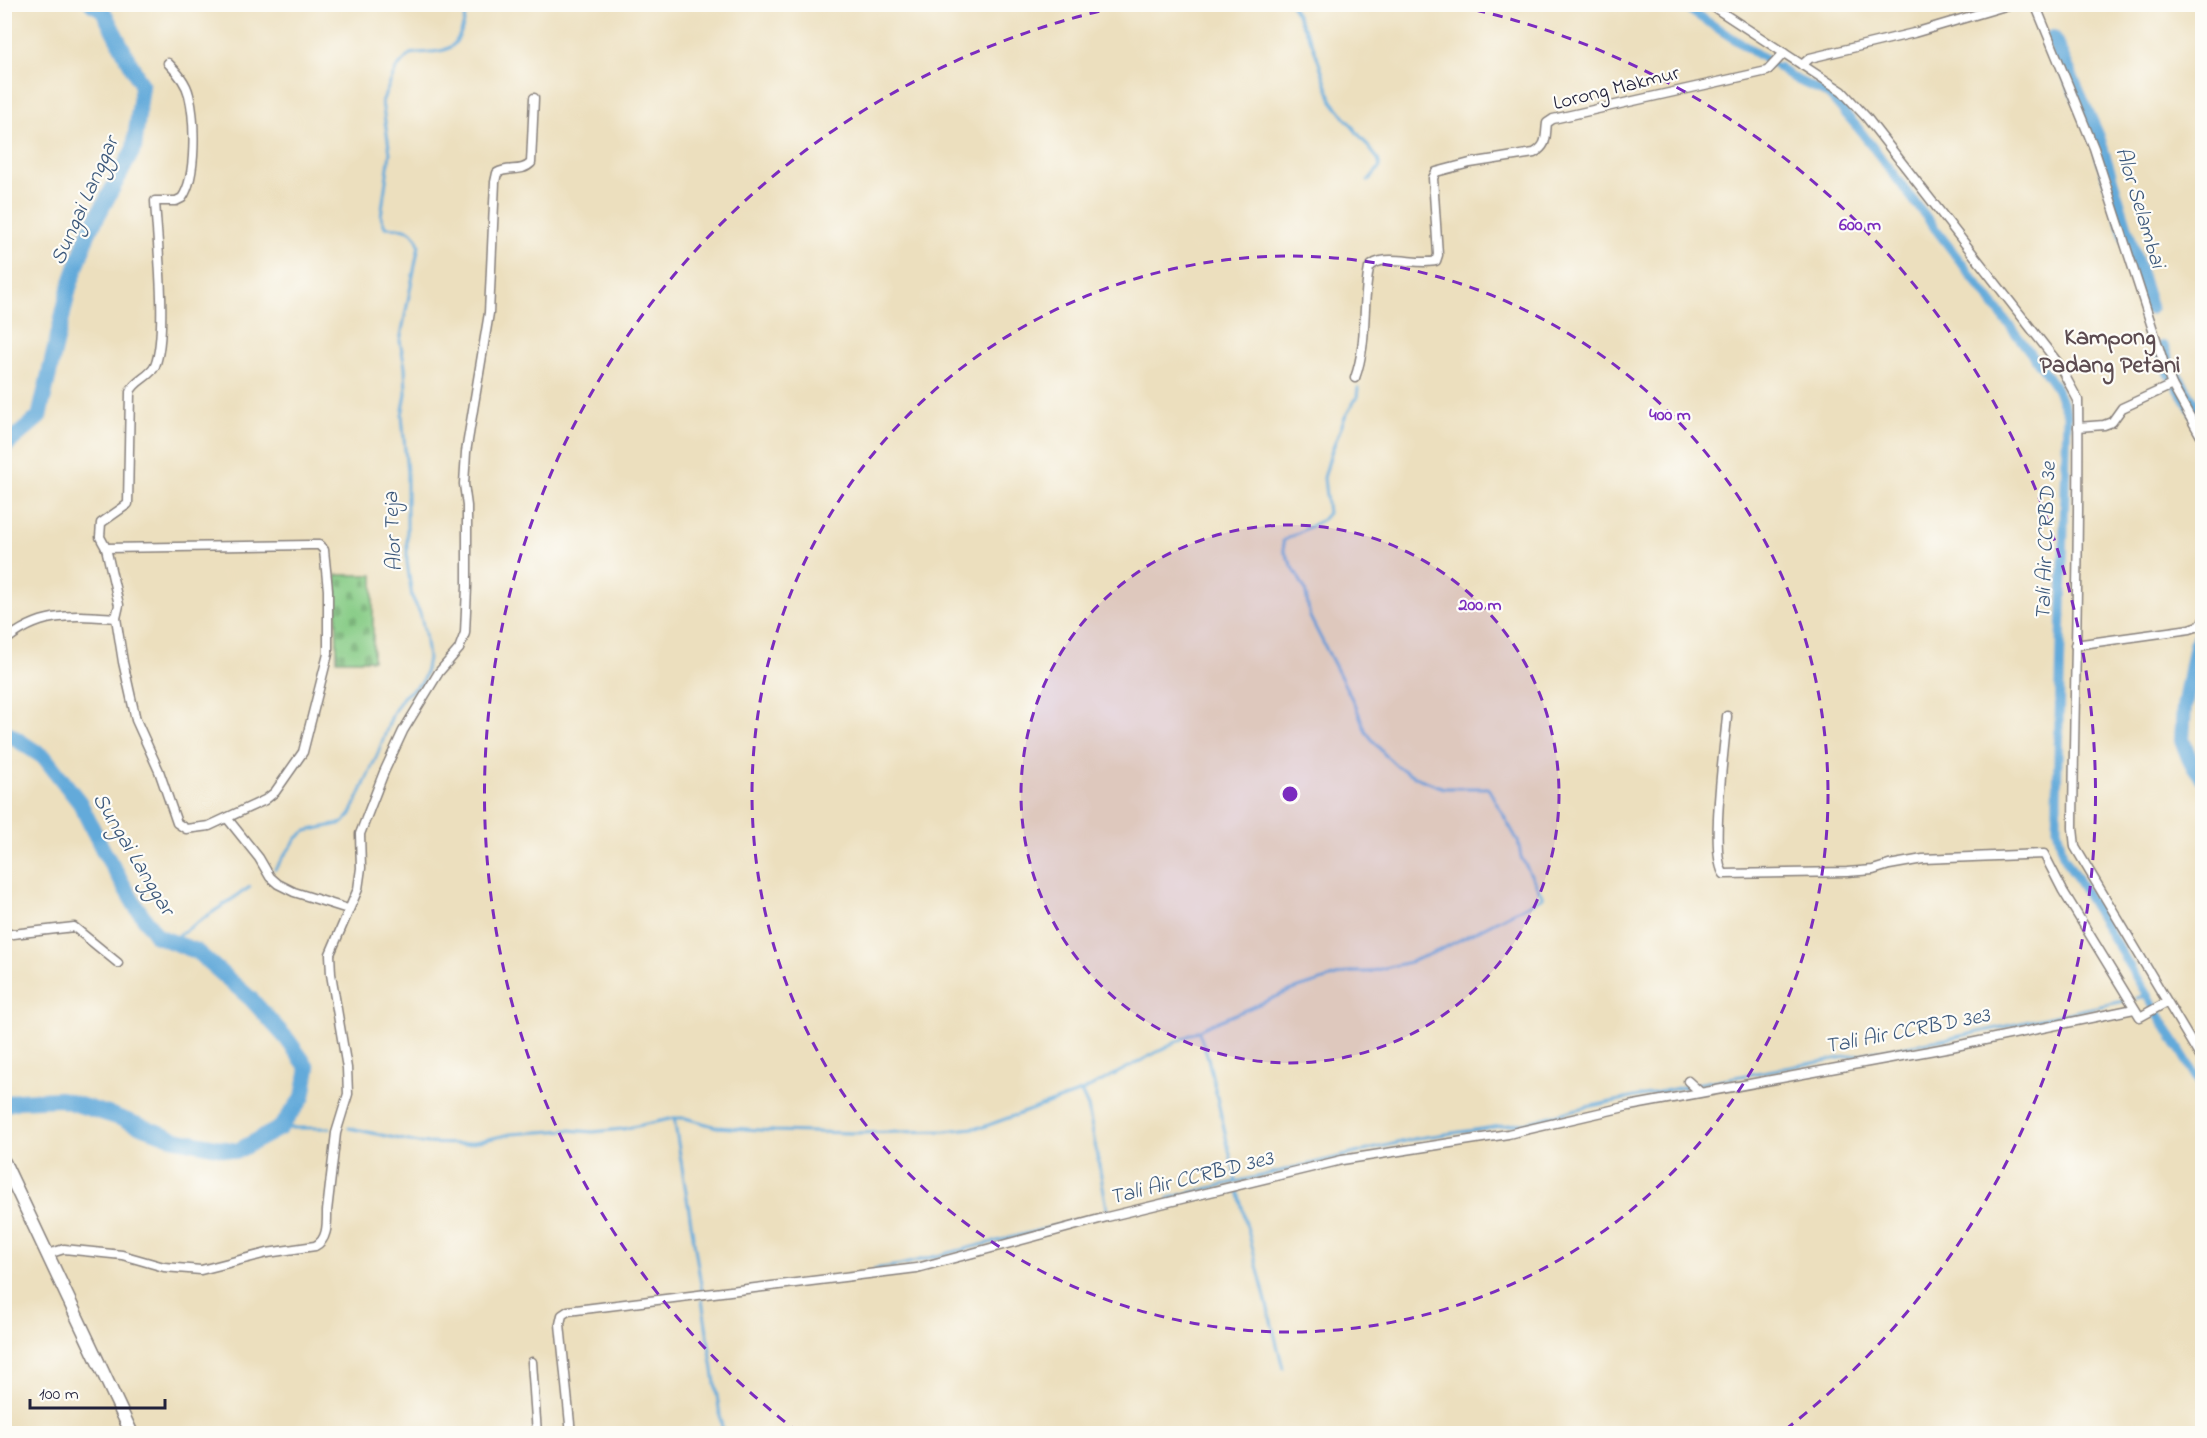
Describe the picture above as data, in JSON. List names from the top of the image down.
{
  "streets": {
    "street": ["Lorong Makmur"]
  },
  "districts": ["Kampong Padang Petani"],
  "water": [
    "Sungai Langgar",
    "Alor Selambai",
    "Alor Teja",
    "Tali Air CCRBD 3e",
    "Tali Air CCRBD 3e3"
  ],
  "scale_bar": "100 m",
  "rings": ["600 m", "400 m", "200 m"]
}
